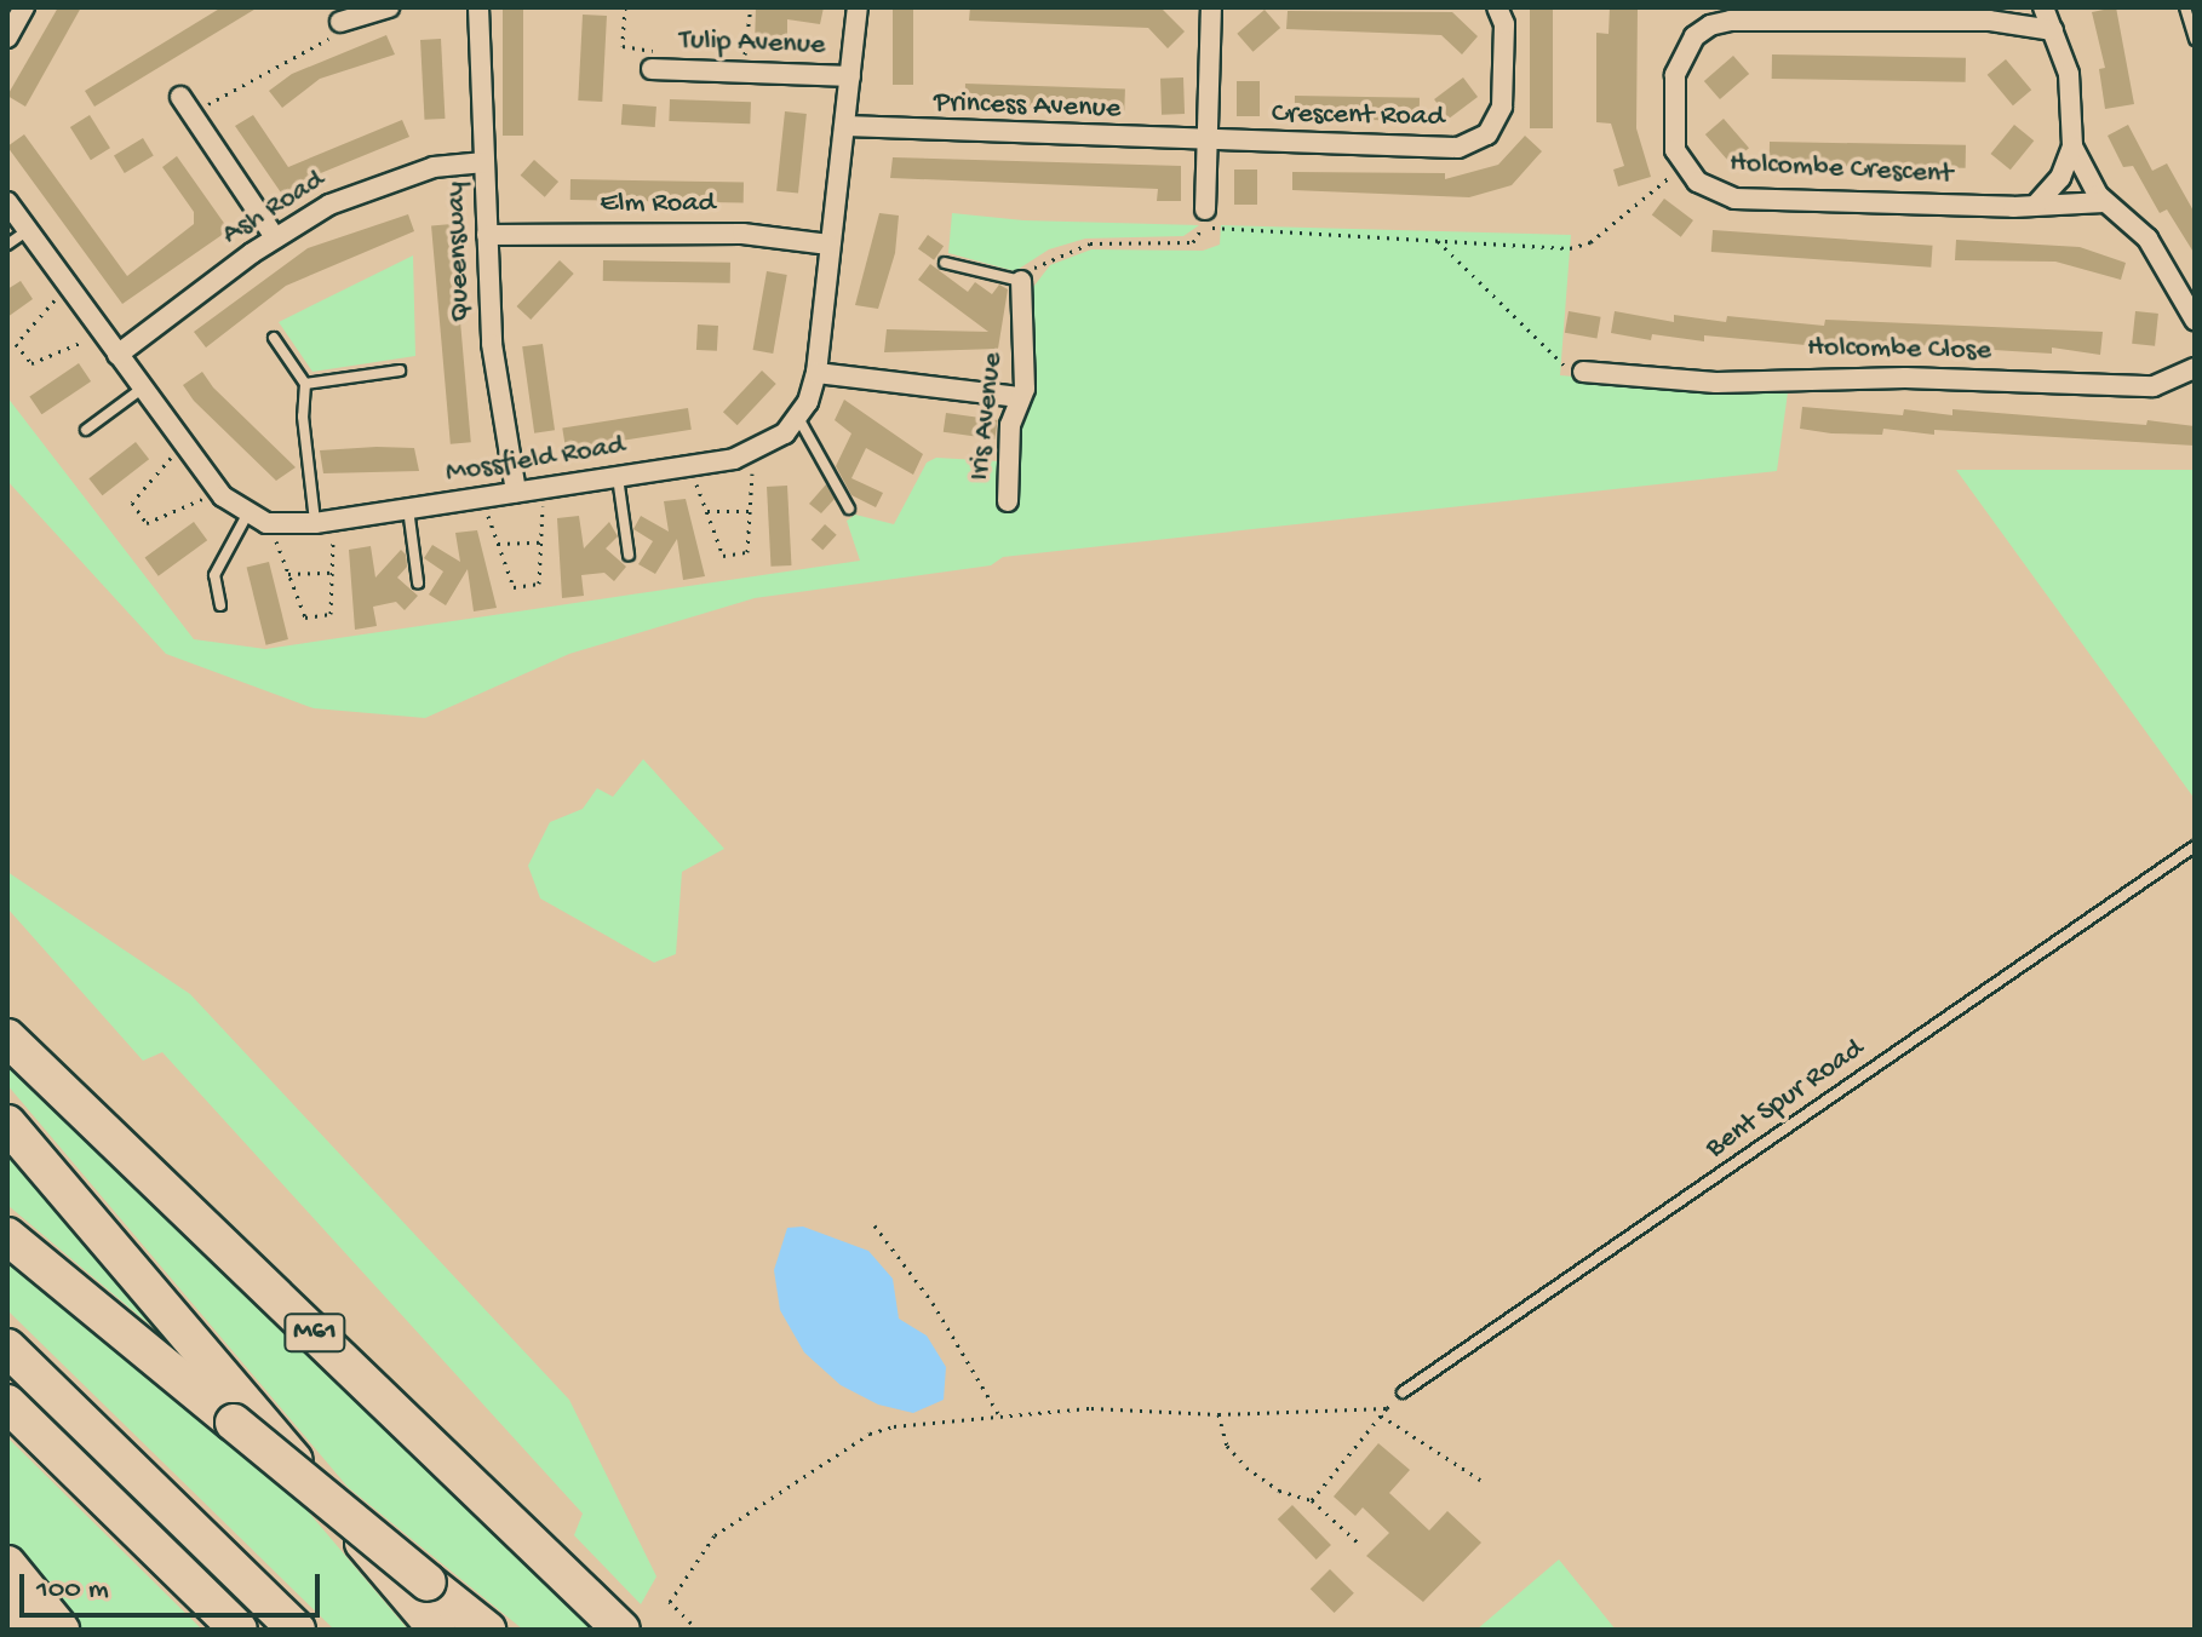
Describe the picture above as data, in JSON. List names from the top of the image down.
{
  "streets": {
    "highway": ["M61"],
    "street": [
      "Tulip Avenue",
      "Princess Avenue",
      "Crescent Road",
      "Holcombe Crescent",
      "Elm Road",
      "Ash Road",
      "Queensway",
      "Holcombe Close",
      "Iris Avenue",
      "Mossfield Road"
    ],
    "lane": ["Bent Spur Road"]
  },
  "crossings": [
    ["Tulip Avenue", "Mossfield Road"],
    ["Princess Avenue", "Crescent Road"],
    ["Princess Avenue", "Mossfield Road"],
    ["Elm Road", "Queensway"],
    ["Elm Road", "Mossfield Road"],
    ["Ash Road", "Queensway"],
    ["Ash Road", "Mossfield Road"],
    ["Queensway", "Mossfield Road"]
  ],
  "scale_bar": "100 m"
}
